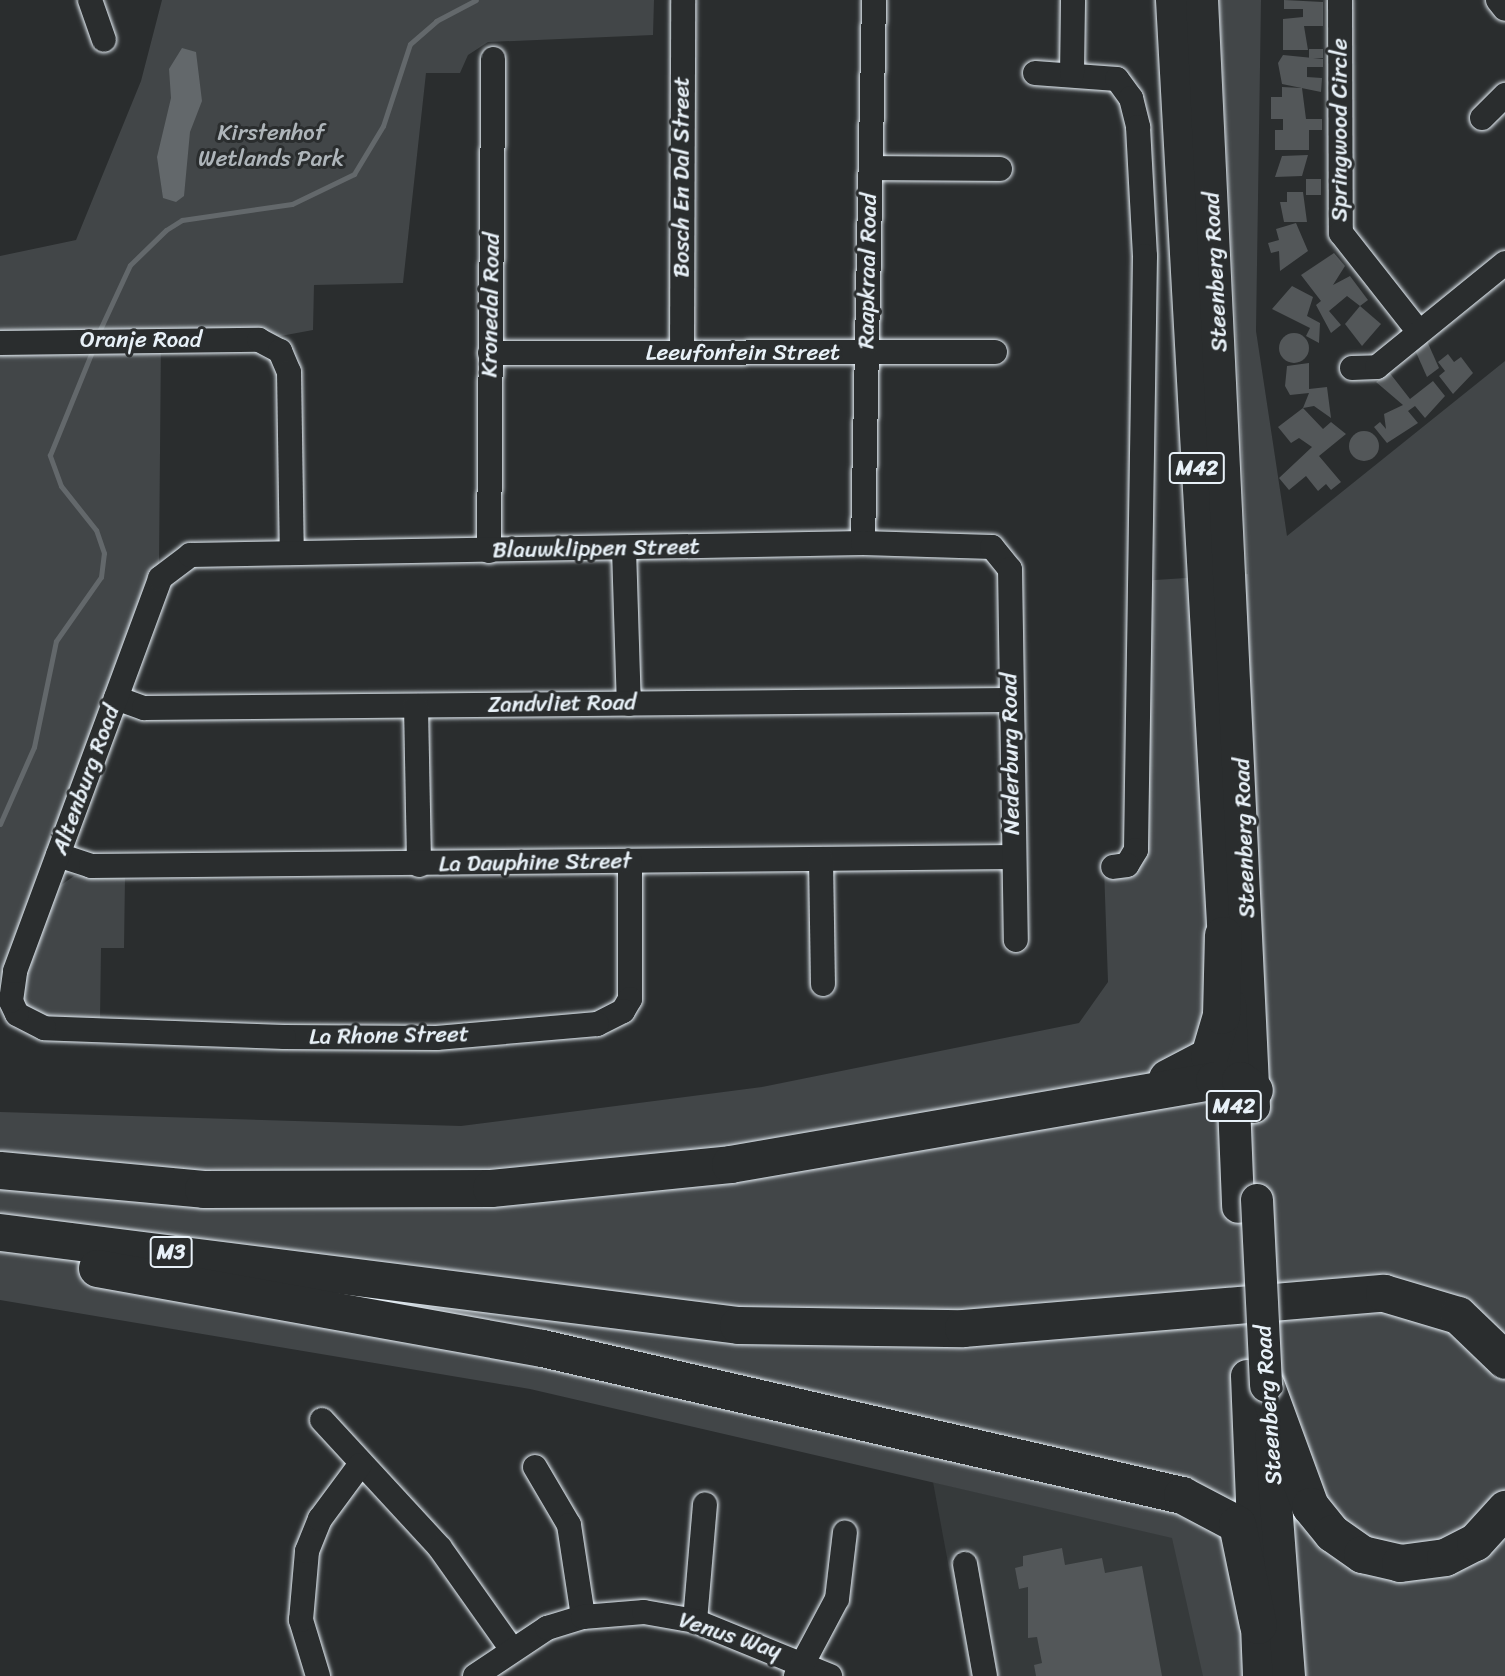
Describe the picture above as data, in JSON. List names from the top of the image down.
{
  "streets": {
    "highway": ["M3"],
    "main road": ["Steenberg Road", "M42"],
    "street": [
      "Springwood Circle",
      "Bosch En Dal Street",
      "Raapkraal Road",
      "Kronedal Road",
      "Oranje Road",
      "Leeufontein Street",
      "Blauwklippen Street",
      "Zandvliet Road",
      "Nederburg Road",
      "Altenburg Road",
      "La Dauphine Street",
      "La Rhone Street",
      "Venus Way"
    ]
  },
  "crossings": [
    ["Bosch En Dal Street", "Leeufontein Street"],
    ["Raapkraal Road", "Leeufontein Street"],
    ["Raapkraal Road", "Blauwklippen Street"],
    ["Kronedal Road", "Leeufontein Street"],
    ["Kronedal Road", "Blauwklippen Street"],
    ["Oranje Road", "Blauwklippen Street"],
    ["Blauwklippen Street", "Nederburg Road"],
    ["Blauwklippen Street", "Altenburg Road"],
    ["Zandvliet Road", "Nederburg Road"],
    ["Zandvliet Road", "Altenburg Road"],
    ["Nederburg Road", "La Dauphine Street"],
    ["Altenburg Road", "La Dauphine Street"],
    ["Altenburg Road", "La Rhone Street"],
    ["La Dauphine Street", "La Rhone Street"]
  ],
  "parks": ["Kirstenhof Wetlands Park"]
}
